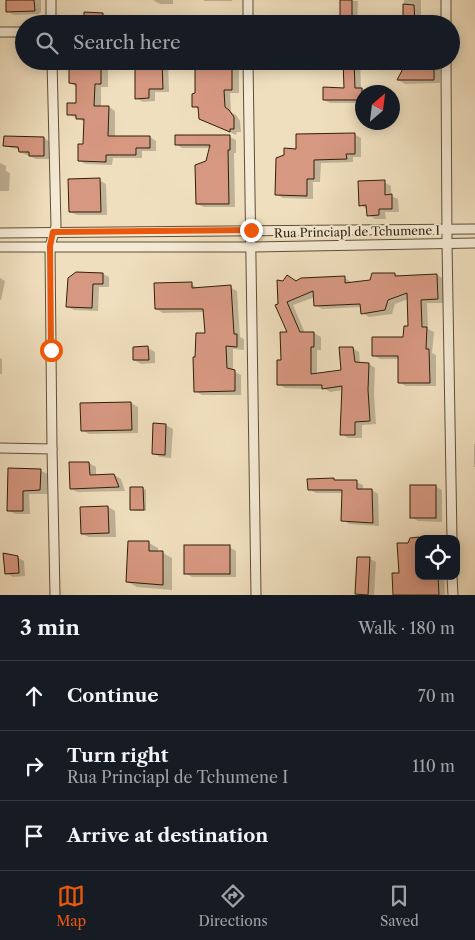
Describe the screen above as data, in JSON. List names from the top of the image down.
{
  "streets": {
    "street": ["Rua Princiapl de Tchumene I"]
  },
  "north": "top right",
  "page": {
    "search": "Search here",
    "heading": ["3 min", "Walk · 180 m"],
    "list": [
      ["Continue", "70 m"],
      ["Turn right", "Rua Princiapl de Tchumene I", "110 m"],
      "Arrive at destination"
    ],
    "nav": ["Map", "Directions", "Saved"]
  }
}
